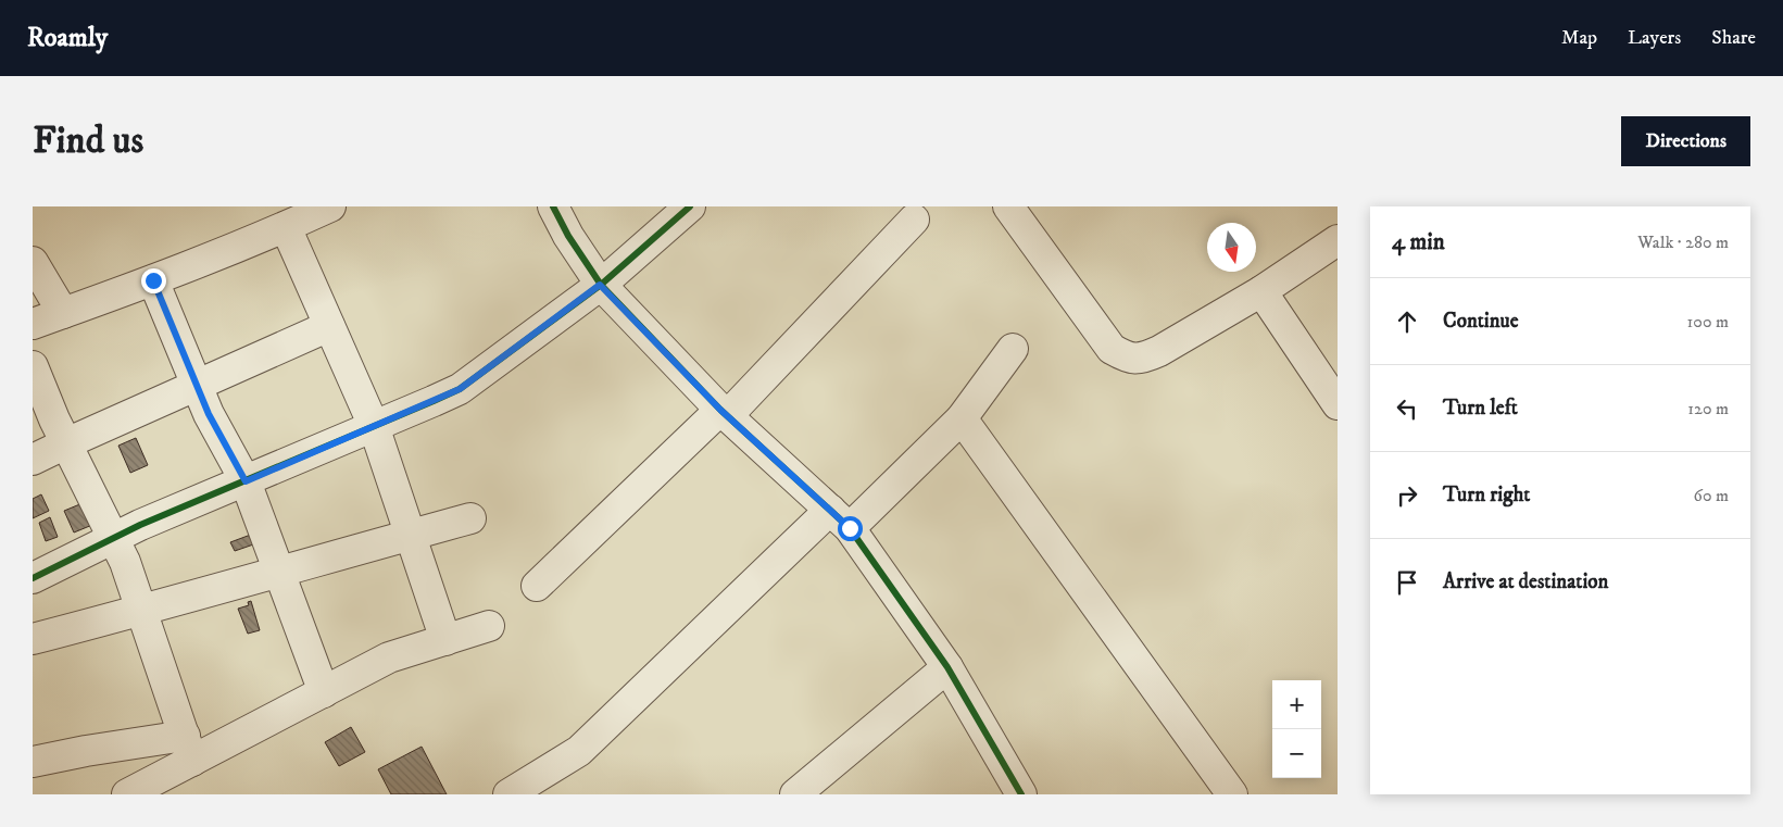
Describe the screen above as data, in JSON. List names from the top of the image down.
{
  "north": "bottom",
  "page": {
    "header": "Roamly",
    "nav": ["Map", "Layers", "Share"],
    "buttons": "Directions",
    "title": "Find us",
    "heading": ["4 min", "Walk · 280 m"],
    "list": [
      ["Continue", "100 m"],
      ["Turn left", "120 m"],
      ["Turn right", "60 m"],
      "Arrive at destination"
    ],
    "map_buttons": ["+", "−"]
  }
}
